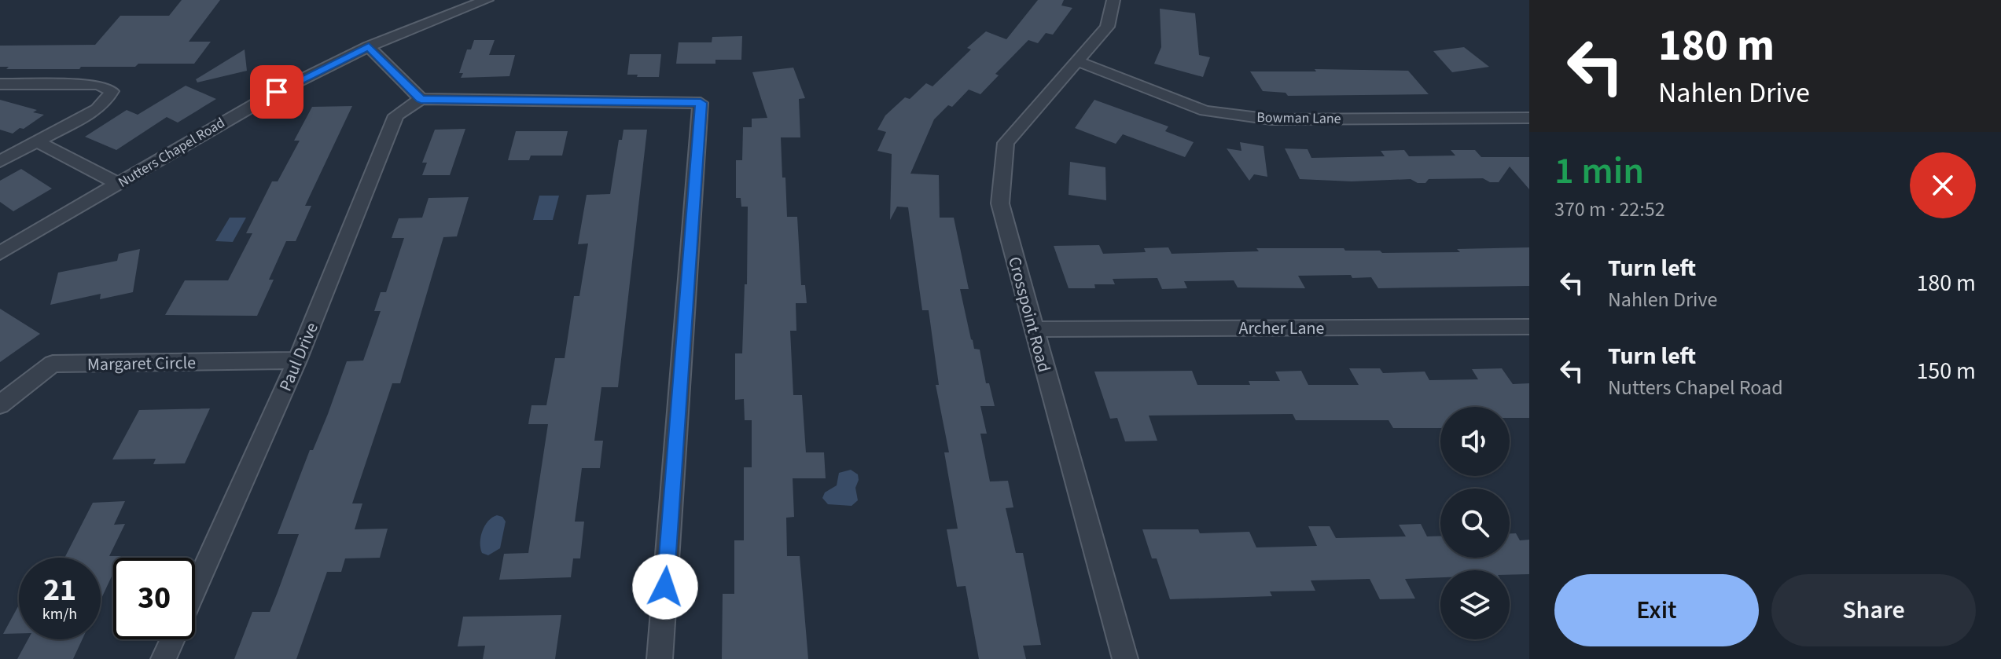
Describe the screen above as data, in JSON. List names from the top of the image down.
{
  "streets": {
    "street": [
      "Bowman Lane",
      "Nutters Chapel Road",
      "Crosspoint Road",
      "Archer Lane",
      "Paul Drive",
      "Margaret Circle"
    ]
  },
  "crossings": [
    ["Bowman Lane", "Crosspoint Road"],
    ["Crosspoint Road", "Archer Lane"],
    ["Paul Drive", "Margaret Circle"]
  ],
  "page": {
    "turn": ["180 m", "Nahlen Drive"],
    "heading": ["1 min", "370 m · 22:52"],
    "list": [
      {
        "name": "Turn left",
        "note": "Nahlen Drive",
        "value": "180 m"
      },
      {
        "name": "Turn left",
        "note": "Nutters Chapel Road",
        "value": "150 m"
      }
    ],
    "speed": "21 km/h",
    "limit": "30",
    "buttons": ["Exit", "Share"]
  }
}
